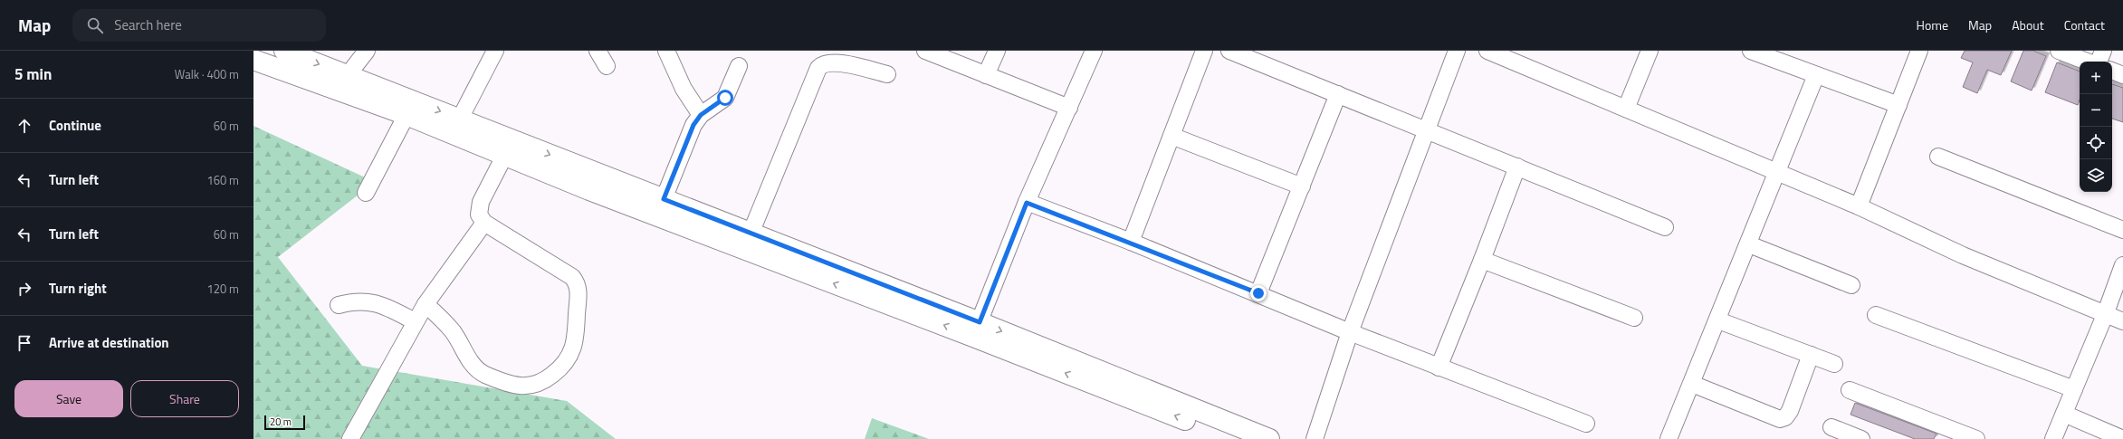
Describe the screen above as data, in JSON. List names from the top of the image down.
{
  "scale_bar": "20 m",
  "page": {
    "header": "Map",
    "search": "Search here",
    "nav": [
      "Home",
      "Map",
      "About",
      "Contact"
    ],
    "heading": ["5 min", "Walk · 400 m"],
    "map_buttons": ["+", "−"],
    "list": [
      ["Continue", "60 m"],
      ["Turn left", "160 m"],
      ["Turn left", "60 m"],
      ["Turn right", "120 m"],
      "Arrive at destination"
    ],
    "buttons": ["Save", "Share"],
    "scale": "20 m"
  }
}
